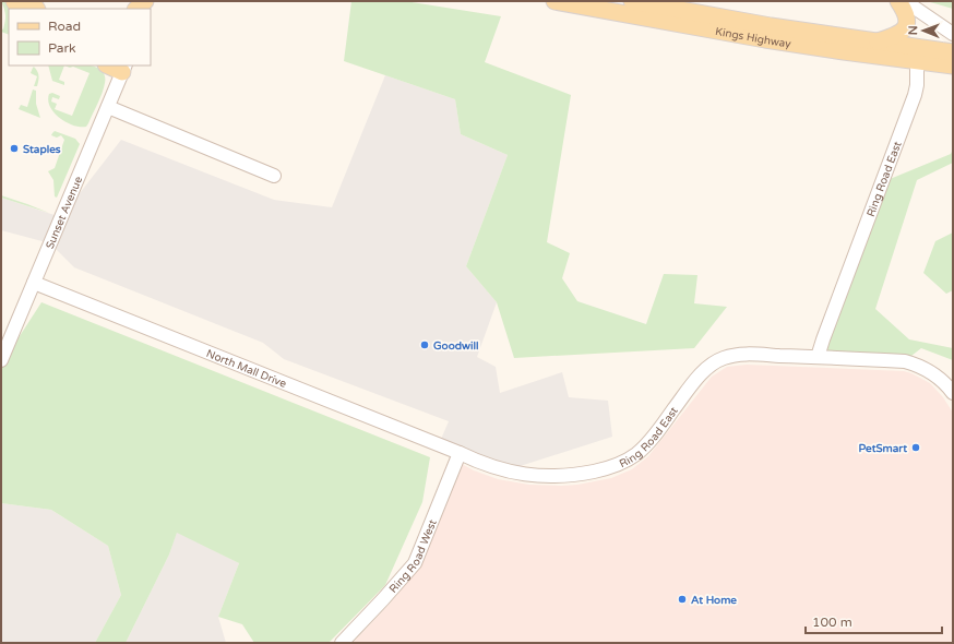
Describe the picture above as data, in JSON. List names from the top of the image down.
{
  "streets": {
    "main road": ["Kings Highway"],
    "street": [
      "Ring Road East",
      "Sunset Avenue",
      "North Mall Drive",
      "Ring Road West"
    ]
  },
  "crossings": [
    ["Kings Highway", "Ring Road East"],
    ["Ring Road East", "North Mall Drive"],
    ["Ring Road East", "Ring Road West"],
    ["Sunset Avenue", "North Mall Drive"],
    ["North Mall Drive", "Ring Road West"]
  ],
  "places": [
    "Staples",
    "Goodwill",
    "PetSmart",
    "At Home"
  ],
  "legend": ["Road", "Park"],
  "scale_bar": "100 m",
  "north": "left"
}
